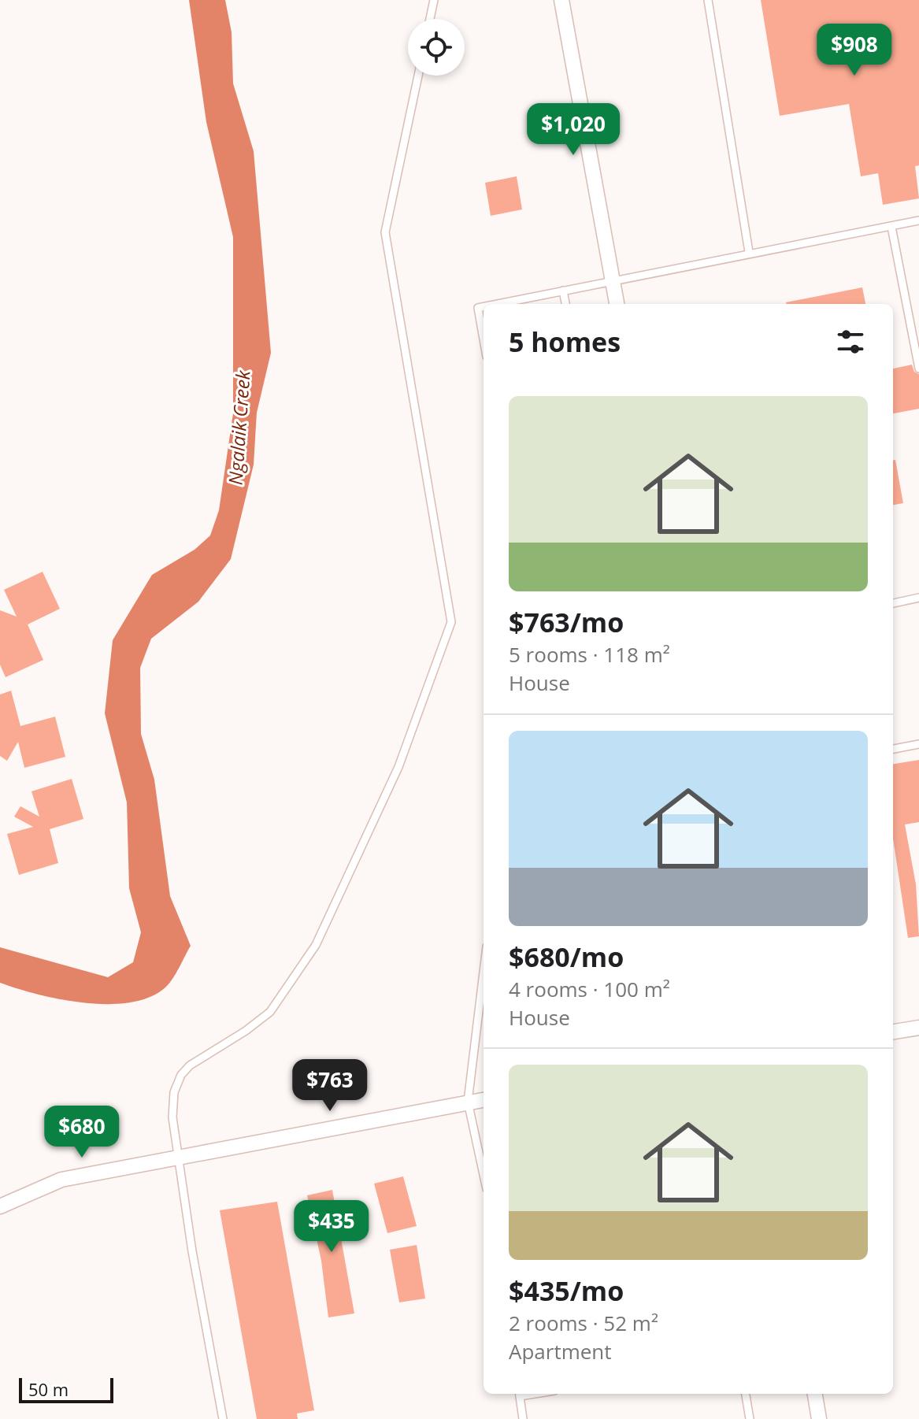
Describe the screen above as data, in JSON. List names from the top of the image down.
{
  "water": ["Ngalaik Creek"],
  "scale_bar": "50 m",
  "page": {
    "price": [
      "$908",
      "$1,020",
      "$763",
      "$680",
      "$435"
    ],
    "heading": "5 homes",
    "list": [
      {
        "name": "$763/mo",
        "note": "5 rooms · 118 m² · House"
      },
      {
        "name": "$680/mo",
        "note": "4 rooms · 100 m² · House"
      },
      {
        "name": "$435/mo",
        "note": "2 rooms · 52 m² · Apartment"
      }
    ],
    "scale": "50 m"
  }
}
